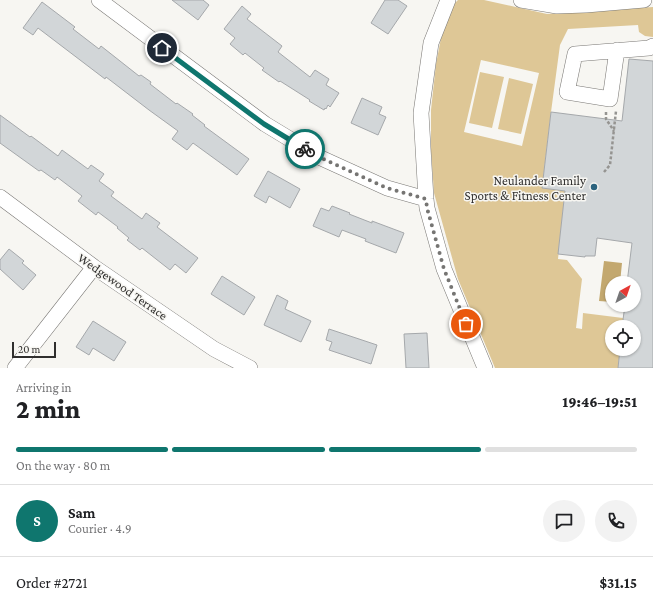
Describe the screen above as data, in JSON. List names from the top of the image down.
{
  "streets": {
    "street": ["Wedgewood Terrace"]
  },
  "places": ["Neulander Family Sports & Fitness Center"],
  "scale_bar": "20 m",
  "north": "top right",
  "page": {
    "scale": "20 m",
    "heading": ["2 min", "Arriving in", "19:46–19:51"],
    "panel": [
      "Sam",
      "Courier · 4.9",
      "Order #2721",
      "$31.15"
    ],
    "bar": "On the way · 80 m",
    "round": "S"
  }
}
